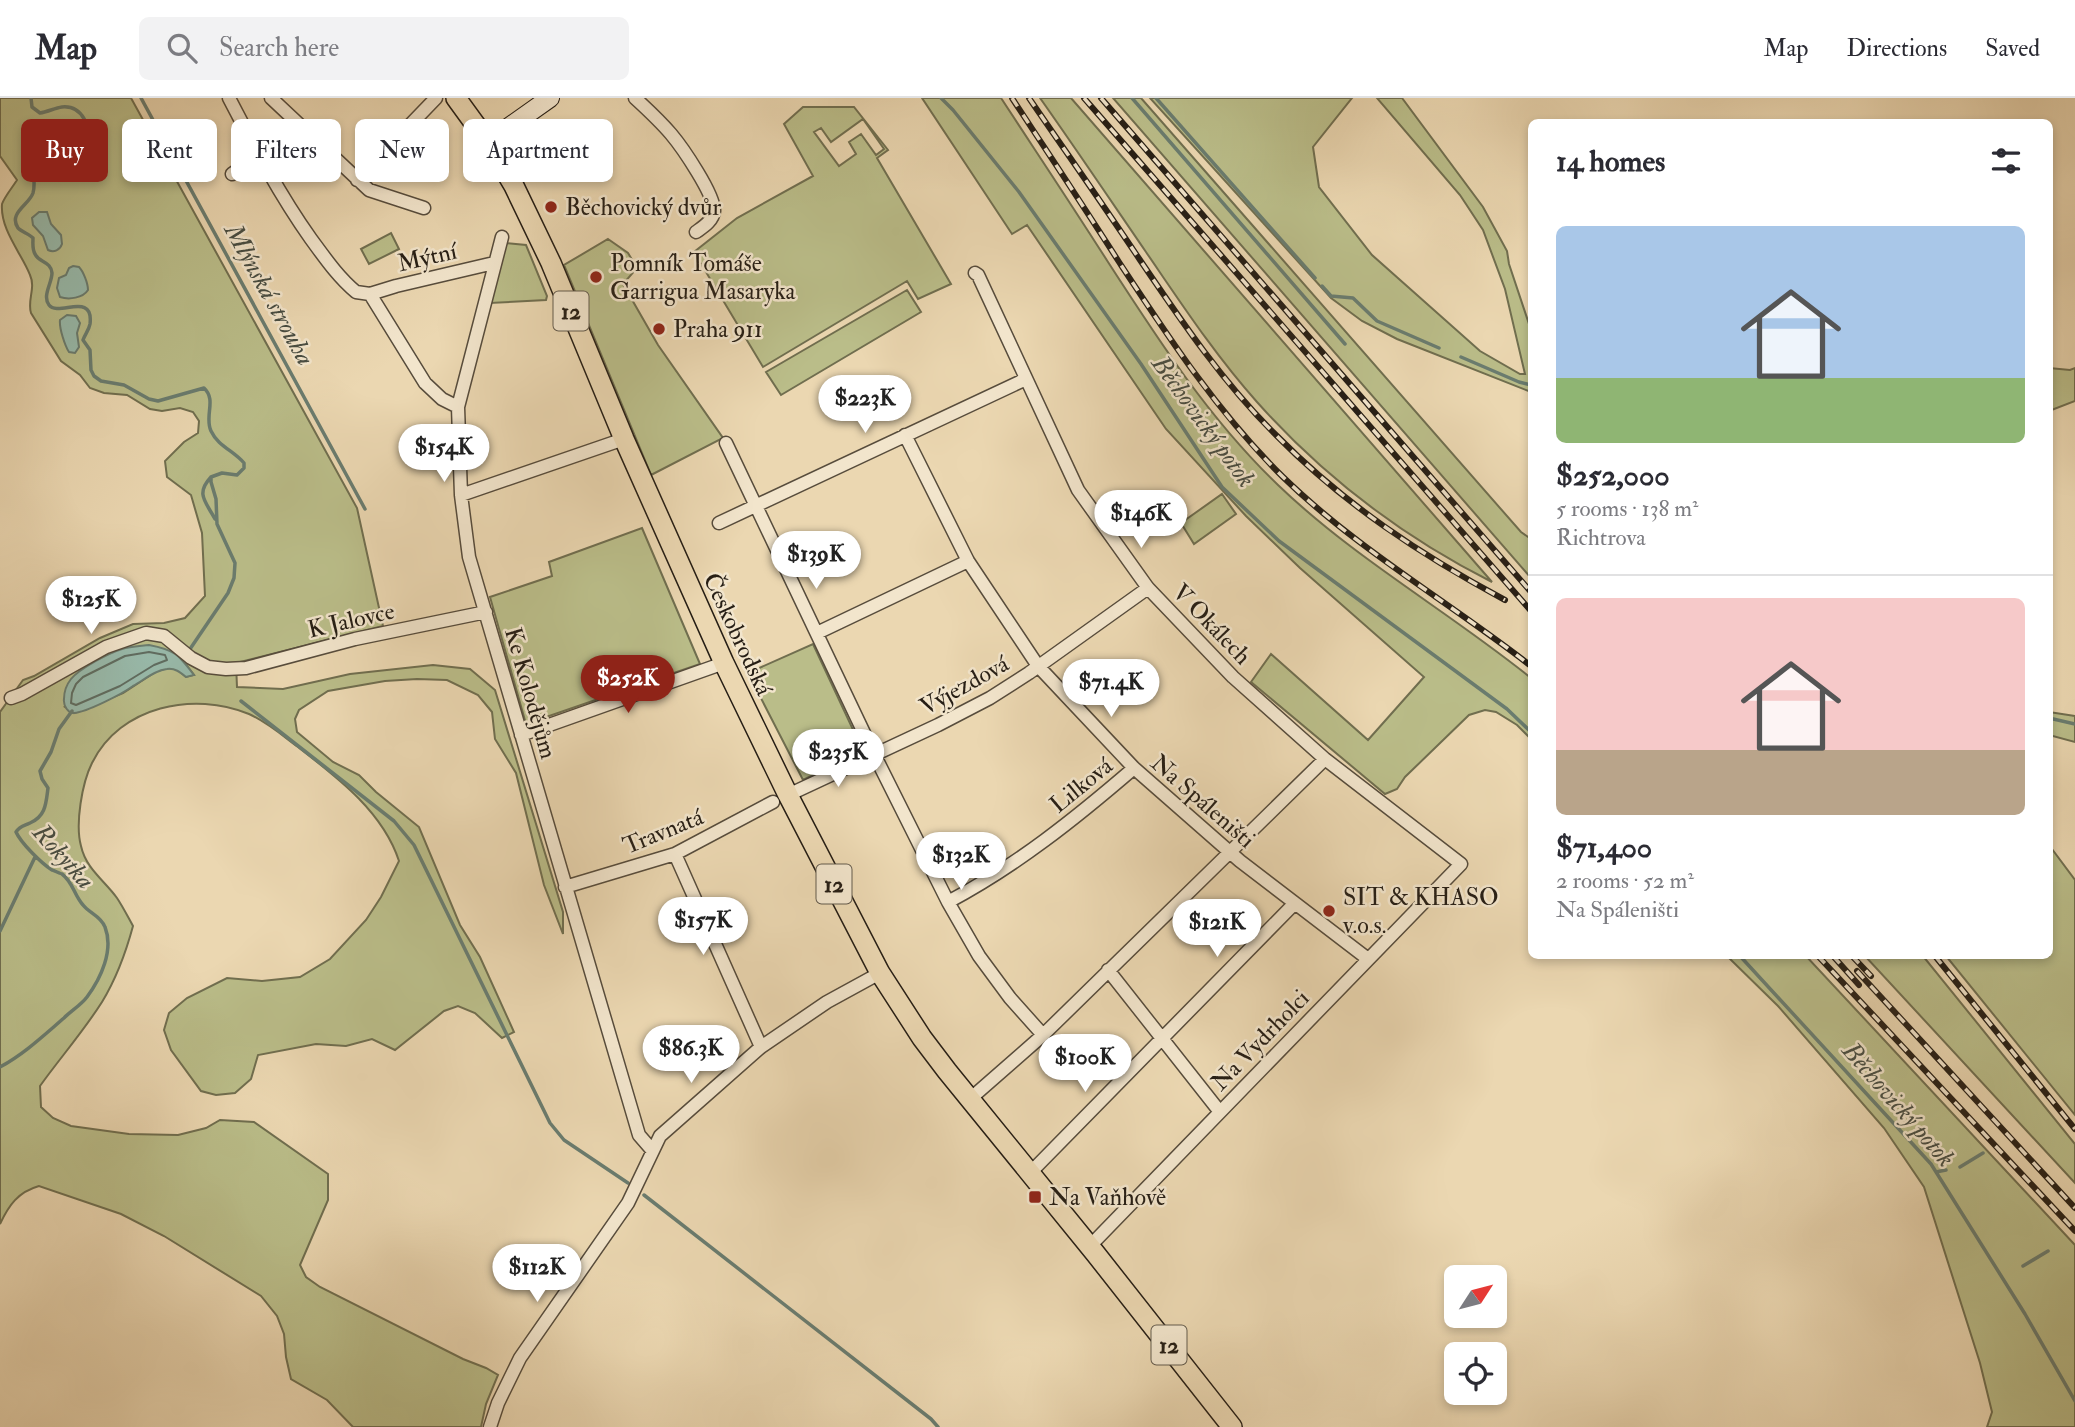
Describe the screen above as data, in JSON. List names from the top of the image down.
{
  "streets": {
    "main road": ["12", "Českobrodská"],
    "street": [
      "Mýtní",
      "K Jalovce",
      "V Okálech",
      "Výjezdová",
      "Ke Kolodějům",
      "Lilková",
      "Na Spáleništi",
      "Travnatá",
      "Na Vydrholci"
    ]
  },
  "crossings": [
    ["Mýtní", "Ke Kolodějům"],
    ["K Jalovce", "Ke Kolodějům"],
    ["V Okálech", "Výjezdová"],
    ["V Okálech", "Na Vydrholci"],
    ["Českobrodská", "Výjezdová"],
    ["Českobrodská", "Travnatá"],
    ["Českobrodská", "Na Vydrholci"],
    ["Výjezdová", "Na Spáleništi"],
    ["Výjezdová", "Travnatá"],
    ["Ke Kolodějům", "Travnatá"],
    ["Lilková", "Na Spáleništi"],
    ["Na Spáleništi", "Na Vydrholci"]
  ],
  "water": ["Mlýnská strouha", "Běchovický potok", "Rokytka"],
  "places": {
    "other": [
      "Běchovický dvůr",
      "Pomník Tomáše Garrigua Masaryka",
      "Praha 911",
      "SIT & KHASO v.o.s."
    ],
    "transit": ["Na Vaňhově"]
  },
  "north": "top right",
  "page": {
    "header": "Map",
    "search": "Search here",
    "nav": ["Map", "Directions", "Saved"],
    "chip": [
      "Buy",
      "Rent",
      "Filters",
      "New",
      "Apartment"
    ],
    "heading": "14 homes",
    "list": [
      {
        "name": "$252,000",
        "note": "5 rooms · 138 m² · Richtrova"
      },
      {
        "name": "$71,400",
        "note": "2 rooms · 52 m² · Na Spáleništi"
      }
    ],
    "price": [
      "$223K",
      "$154K",
      "$146K",
      "$139K",
      "$125K",
      "$252K",
      "$71.4K",
      "$235K",
      "$132K",
      "$157K",
      "$121K",
      "$86.3K",
      "$100K",
      "$112K"
    ]
  }
}
